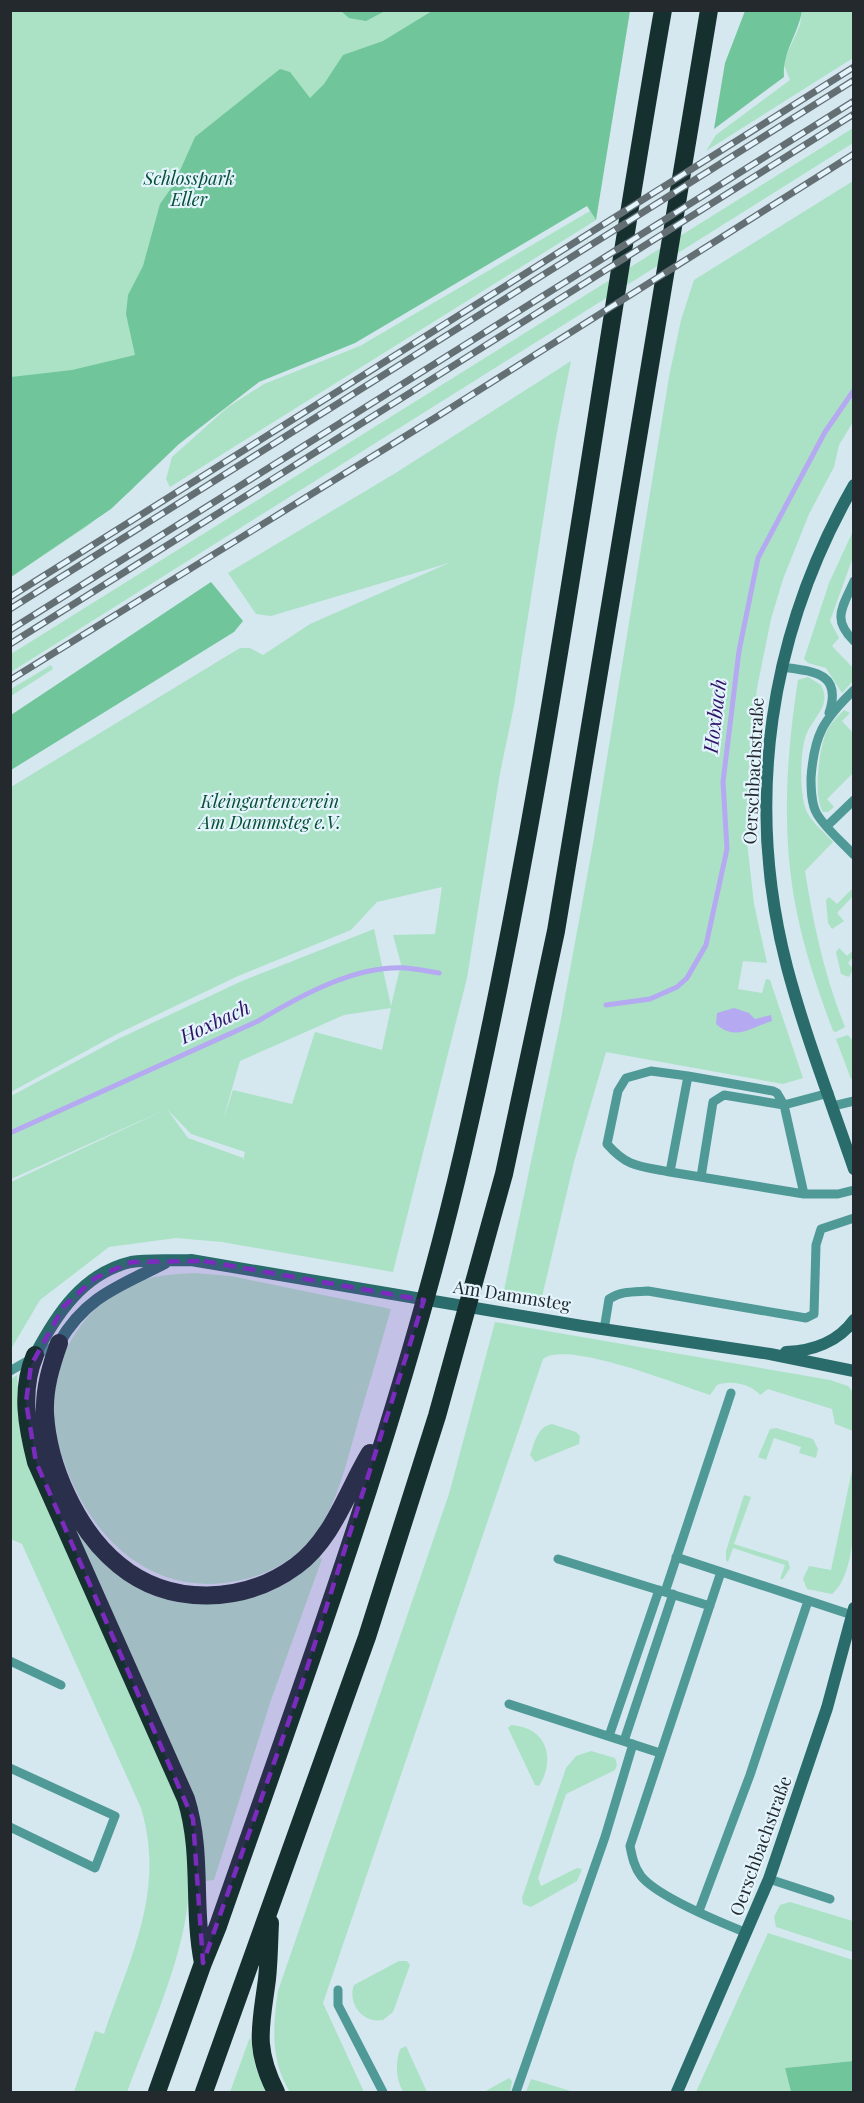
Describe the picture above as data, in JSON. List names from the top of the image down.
{
  "streets": {
    "main road": ["Oerschbachstraße", "Am Dammsteg"]
  },
  "water": ["Hoxbach"],
  "parks": ["Schlosspark Eller", "Kleingartenverein Am Dammsteg e.V."]
}
